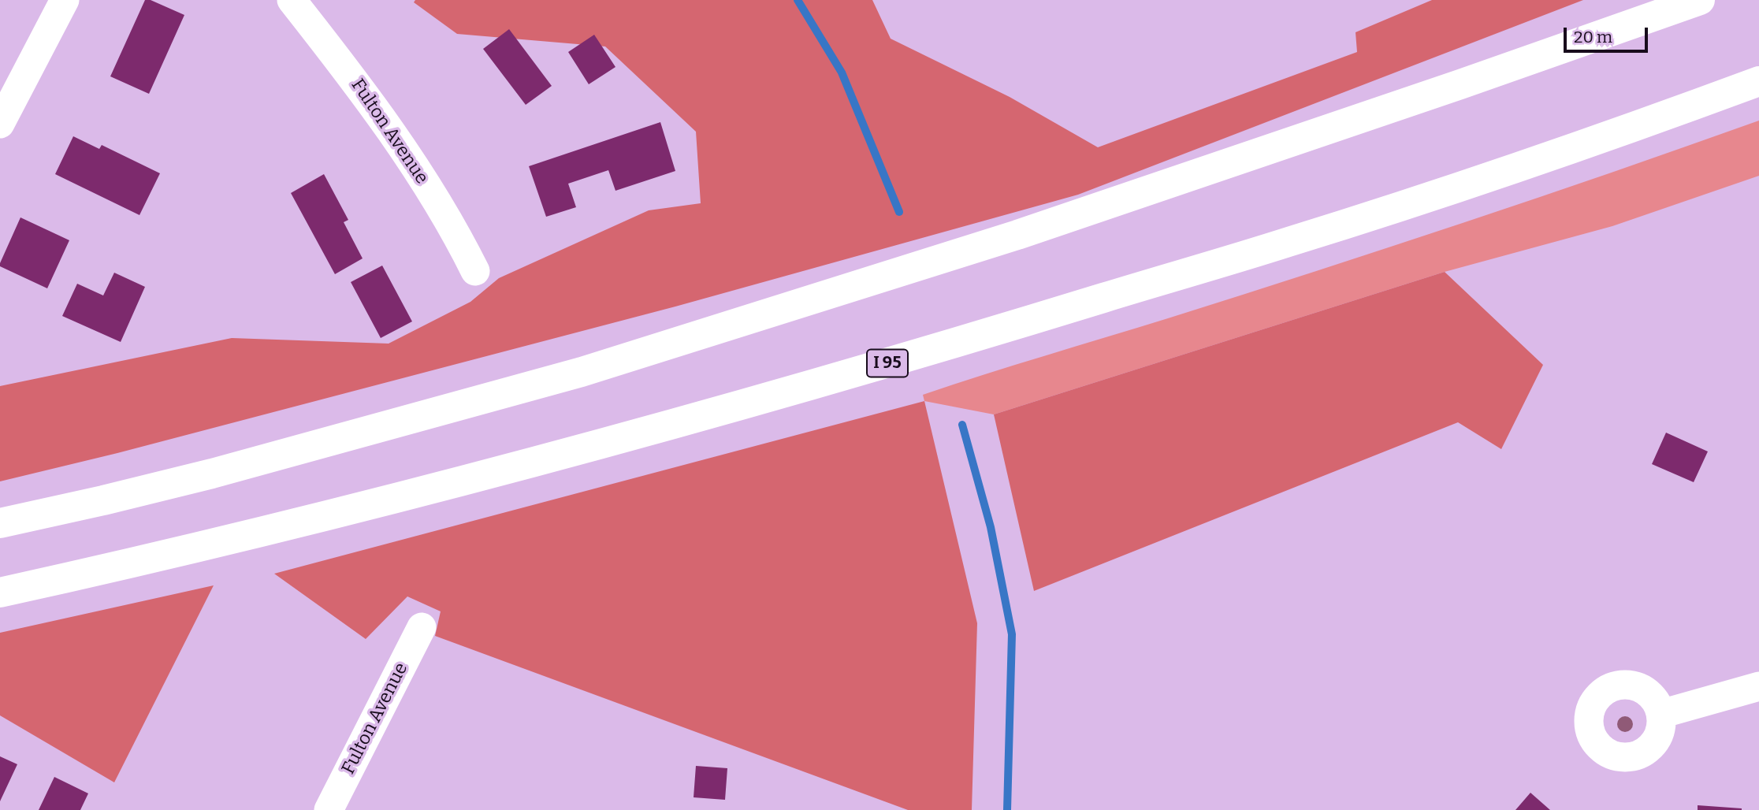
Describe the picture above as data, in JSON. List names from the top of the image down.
{
  "streets": {
    "highway": ["I 95"],
    "street": ["Fulton Avenue"]
  },
  "scale_bar": "20 m"
}
